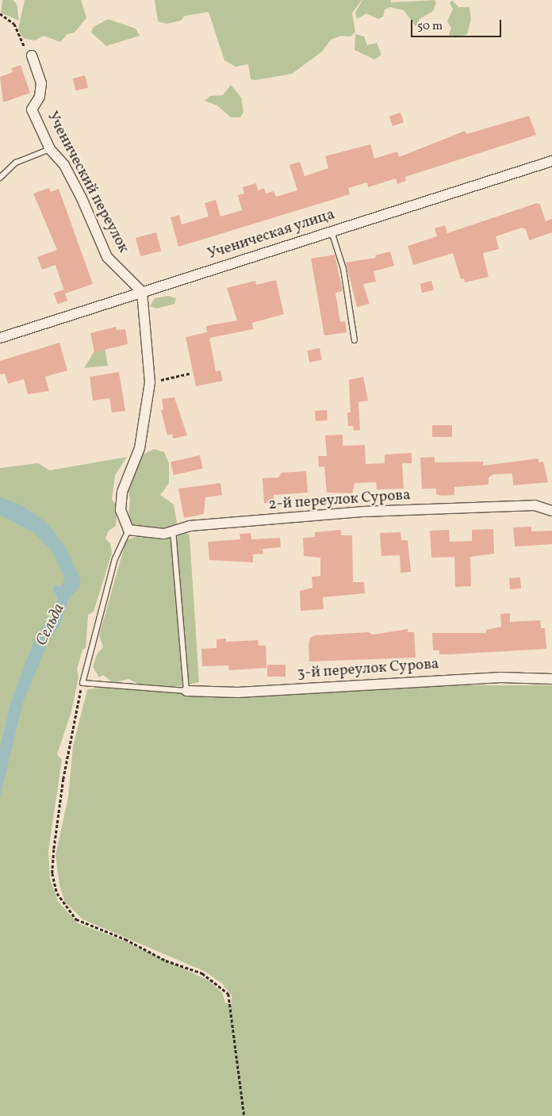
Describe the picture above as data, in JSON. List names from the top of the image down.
{
  "streets": {
    "street": [
      "Ученический переулок",
      "Ученическая улица",
      "2-й переулок Сурова",
      "3-й переулок Сурова"
    ]
  },
  "crossings": [
    ["Ученический переулок", "Ученическая улица"]
  ],
  "water": ["Сельда"],
  "scale_bar": "50 m"
}
